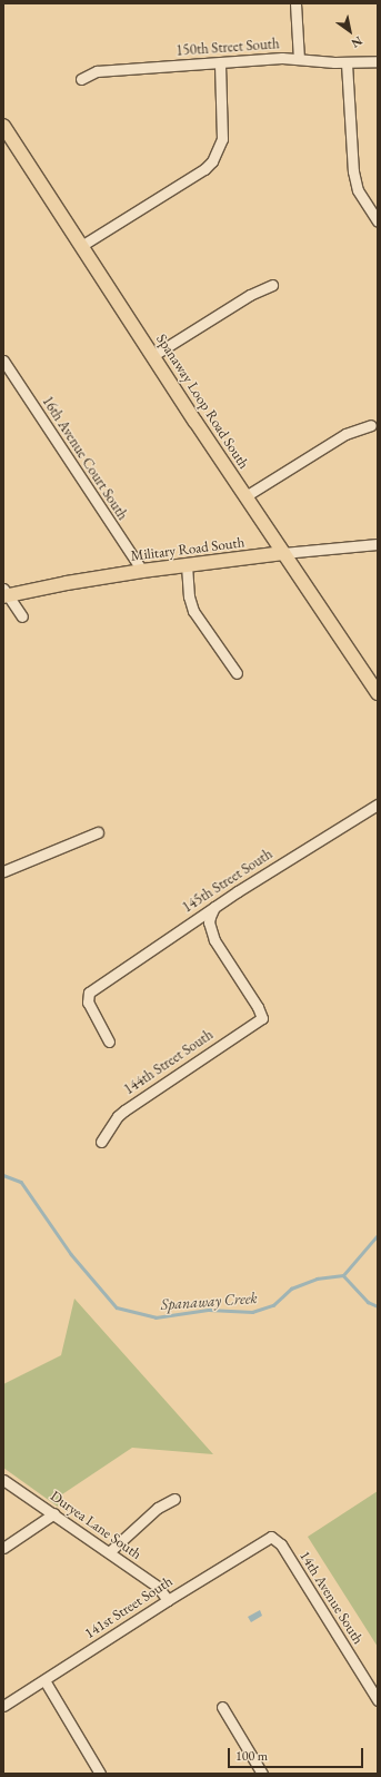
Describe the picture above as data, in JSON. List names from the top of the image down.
{
  "streets": {
    "main road": ["Spanaway Loop Road South", "Military Road South"],
    "street": [
      "150th Street South",
      "16th Avenue Court South",
      "145th Street South",
      "144th Street South",
      "Duryea Lane South",
      "14th Avenue South",
      "141st Street South"
    ]
  },
  "crossings": [
    ["Spanaway Loop Road South", "Military Road South"],
    ["16th Avenue Court South", "Military Road South"],
    ["145th Street South", "144th Street South"],
    ["Duryea Lane South", "141st Street South"],
    ["14th Avenue South", "141st Street South"]
  ],
  "water": ["Spanaway Creek"],
  "scale_bar": "100 m",
  "north": "bottom right"
}
